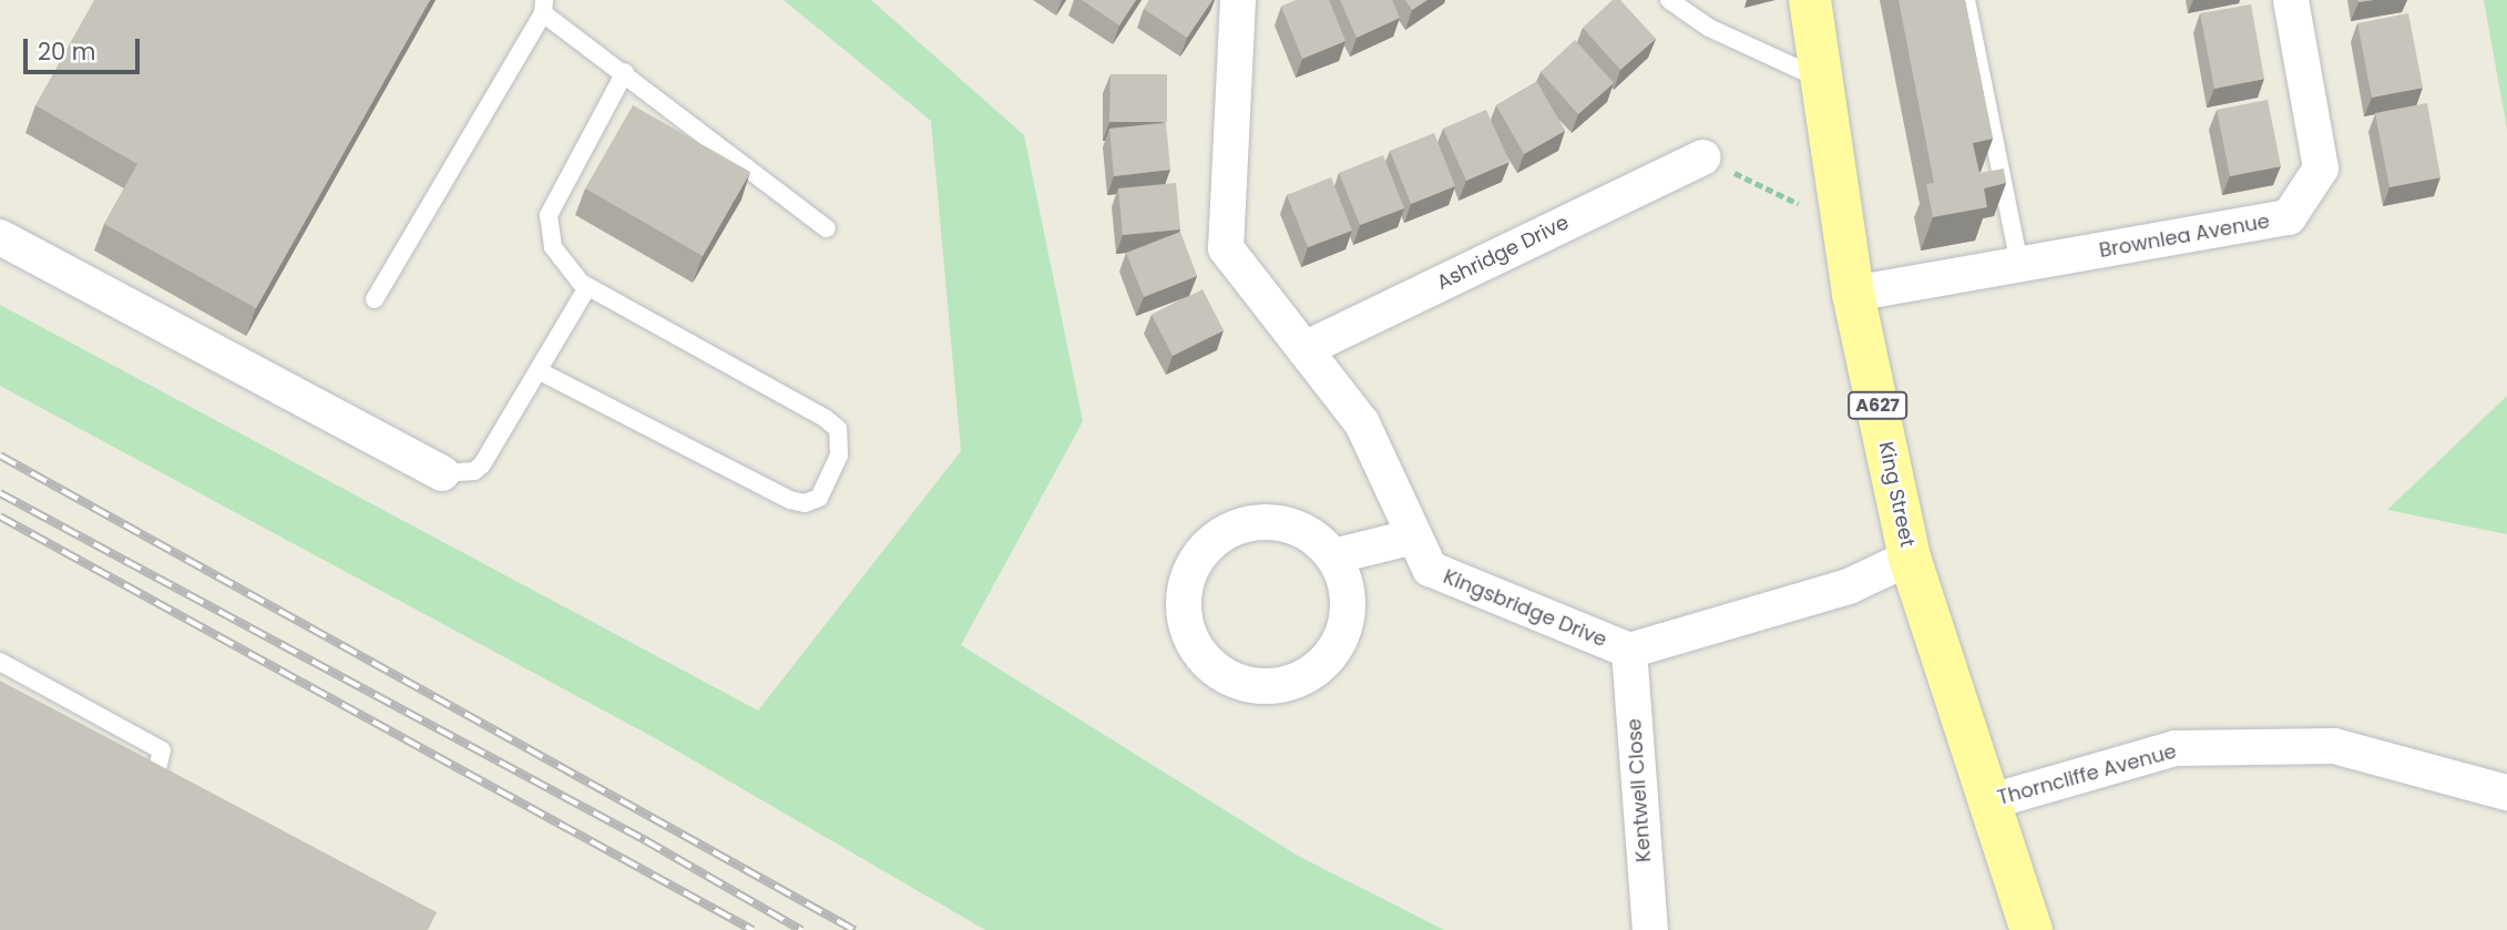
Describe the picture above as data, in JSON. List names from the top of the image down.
{
  "streets": {
    "main road": ["A627", "King Street"],
    "street": [
      "Brownlea Avenue",
      "Ashridge Drive",
      "Kingsbridge Drive",
      "Thorncliffe Avenue",
      "Kentwell Close"
    ]
  },
  "crossings": [
    ["Brownlea Avenue", "King Street"],
    ["Ashridge Drive", "Kingsbridge Drive"],
    ["King Street", "Kingsbridge Drive"],
    ["King Street", "Thorncliffe Avenue"],
    ["Kingsbridge Drive", "Kentwell Close"]
  ],
  "scale_bar": "20 m"
}
